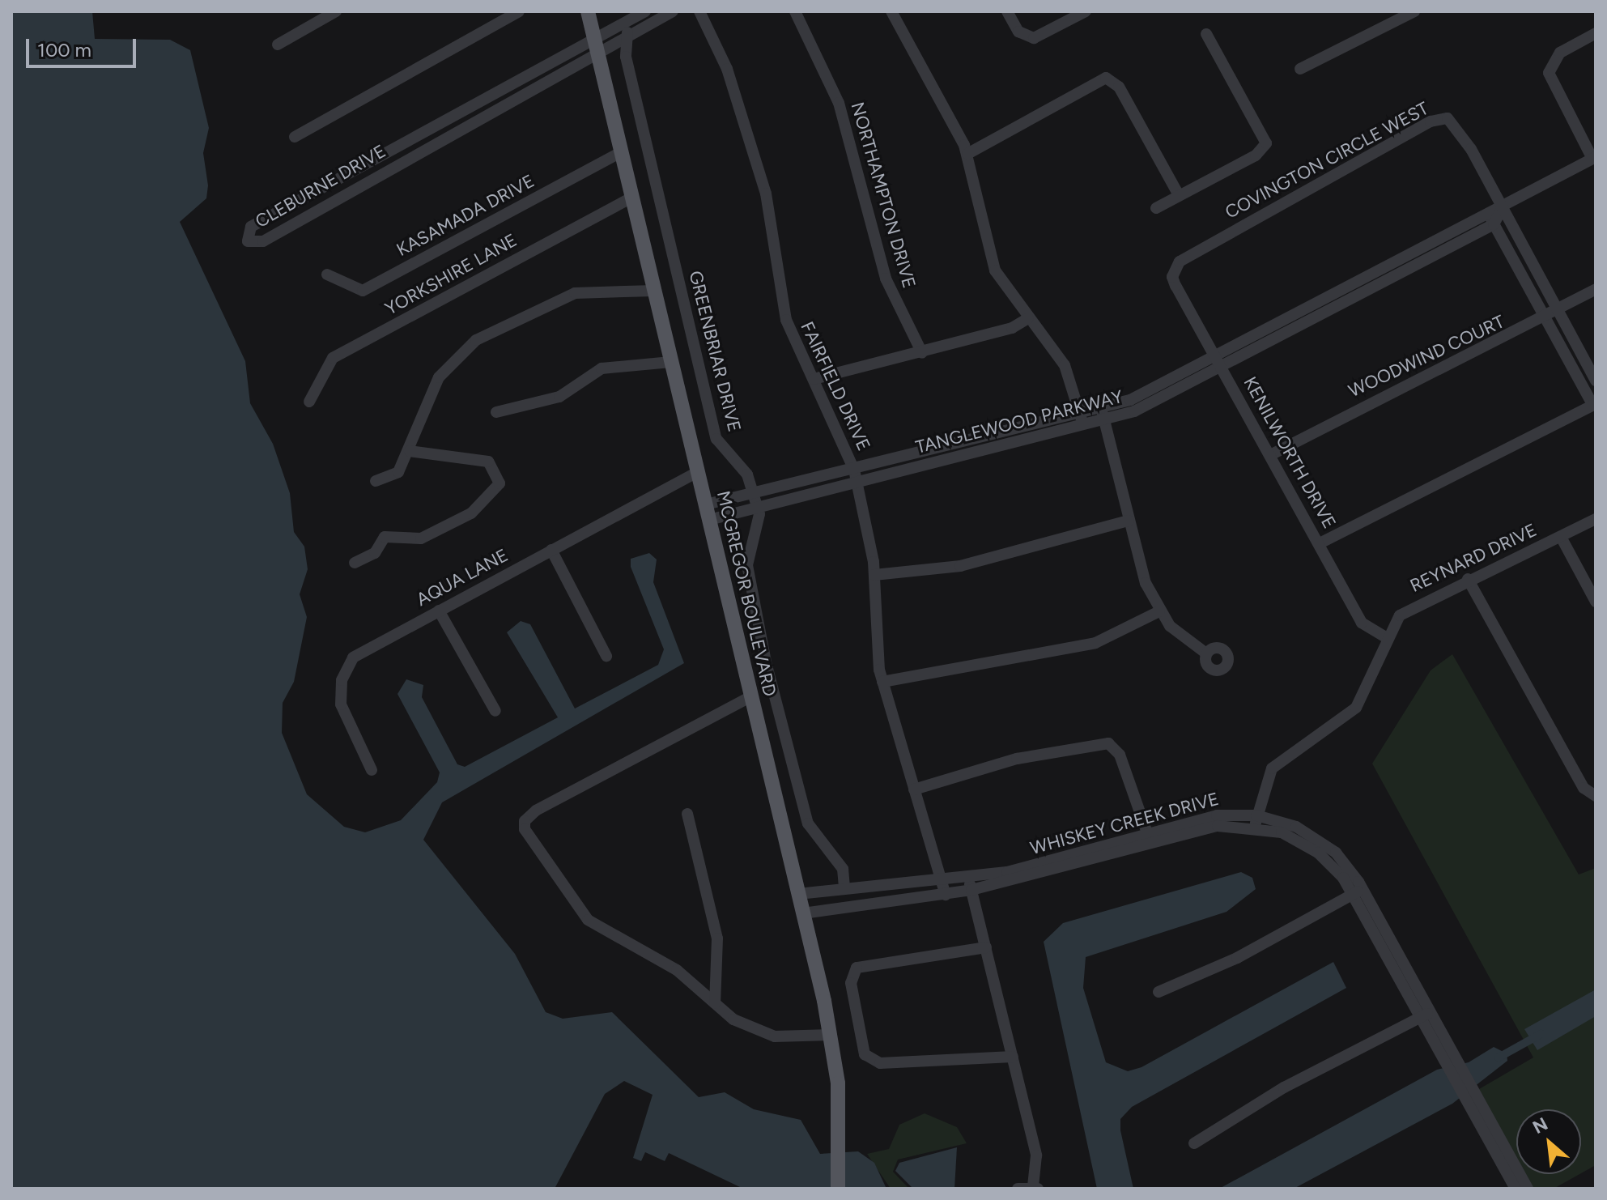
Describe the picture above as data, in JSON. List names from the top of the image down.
{
  "streets": {
    "main road": ["MCGREGOR BOULEVARD"],
    "street": [
      "COVINGTON CIRCLE WEST",
      "CLEBURNE DRIVE",
      "NORTHAMPTON DRIVE",
      "KASAMADA DRIVE",
      "YORKSHIRE LANE",
      "GREENBRIAR DRIVE",
      "WOODWIND COURT",
      "FAIRFIELD DRIVE",
      "TANGLEWOOD PARKWAY",
      "KENILWORTH DRIVE",
      "REYNARD DRIVE",
      "AQUA LANE",
      "WHISKEY CREEK DRIVE"
    ]
  },
  "crossings": [
    ["COVINGTON CIRCLE WEST", "TANGLEWOOD PARKWAY"],
    ["COVINGTON CIRCLE WEST", "KENILWORTH DRIVE"],
    ["CLEBURNE DRIVE", "GREENBRIAR DRIVE"],
    ["CLEBURNE DRIVE", "MCGREGOR BOULEVARD"],
    ["KASAMADA DRIVE", "MCGREGOR BOULEVARD"],
    ["YORKSHIRE LANE", "MCGREGOR BOULEVARD"],
    ["GREENBRIAR DRIVE", "TANGLEWOOD PARKWAY"],
    ["GREENBRIAR DRIVE", "WHISKEY CREEK DRIVE"],
    ["WOODWIND COURT", "KENILWORTH DRIVE"],
    ["FAIRFIELD DRIVE", "TANGLEWOOD PARKWAY"],
    ["FAIRFIELD DRIVE", "WHISKEY CREEK DRIVE"],
    ["TANGLEWOOD PARKWAY", "KENILWORTH DRIVE"],
    ["TANGLEWOOD PARKWAY", "MCGREGOR BOULEVARD"],
    ["KENILWORTH DRIVE", "REYNARD DRIVE"],
    ["REYNARD DRIVE", "WHISKEY CREEK DRIVE"],
    ["AQUA LANE", "MCGREGOR BOULEVARD"],
    ["MCGREGOR BOULEVARD", "WHISKEY CREEK DRIVE"]
  ],
  "scale_bar": "100 m",
  "north": "top left"
}
